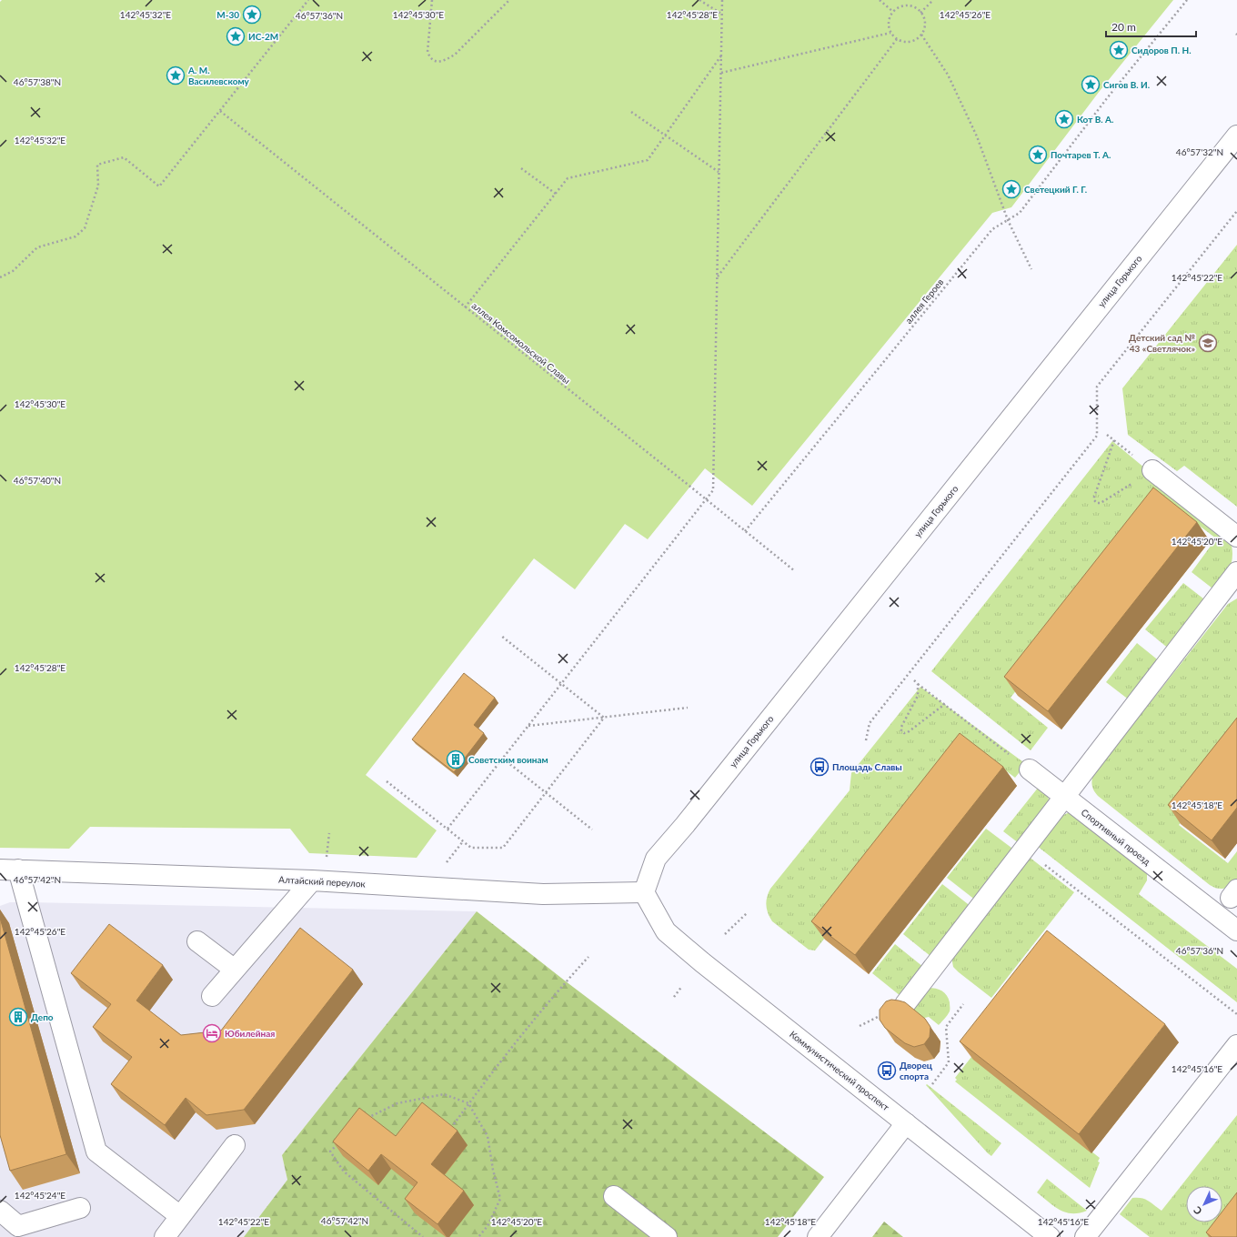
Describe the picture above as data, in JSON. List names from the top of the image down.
{
  "streets": {
    "main road": [
      "улица Горького",
      "Спортивный проезд",
      "Алтайский переулок",
      "Коммунистический проспект"
    ],
    "path": ["аллея Героев", "аллея Комсомольской Славы"]
  },
  "crossings": [
    ["улица Горького", "Алтайский переулок"],
    ["улица Горького", "Коммунистический проспект"],
    ["аллея Героев", "аллея Комсомольской Славы"],
    ["Алтайский переулок", "Коммунистический проспект"]
  ],
  "places": {
    "place": [
      "М-30",
      "ИС-2М",
      "Сидоров П. Н.",
      "А. М. Василевскому",
      "Сигов В. И.",
      "Кот В. А.",
      "Почтарев Т. А.",
      "Светецкий Г. Г."
    ],
    "school or university": ["Детский сад № 43 «Светлячок»"],
    "building": ["Советским воинам", "Депо"],
    "bus stop": ["Площадь Славы", "Дворец спорта"],
    "hotel": ["Юбилейная"]
  },
  "scale_bar": "20 m",
  "north": "bottom left",
  "coordinates": [
    "142°45'32\"E",
    "142°45'30\"E",
    "142°45'28\"E",
    "142°45'26\"E",
    "46°57'36\"N",
    "46°57'38\"N",
    "46°57'32\"N",
    "142°45'22\"E",
    "46°57'40\"N",
    "142°45'20\"E",
    "142°45'18\"E",
    "46°57'42\"N",
    "142°45'16\"E",
    "142°45'24\"E"
  ]
}
